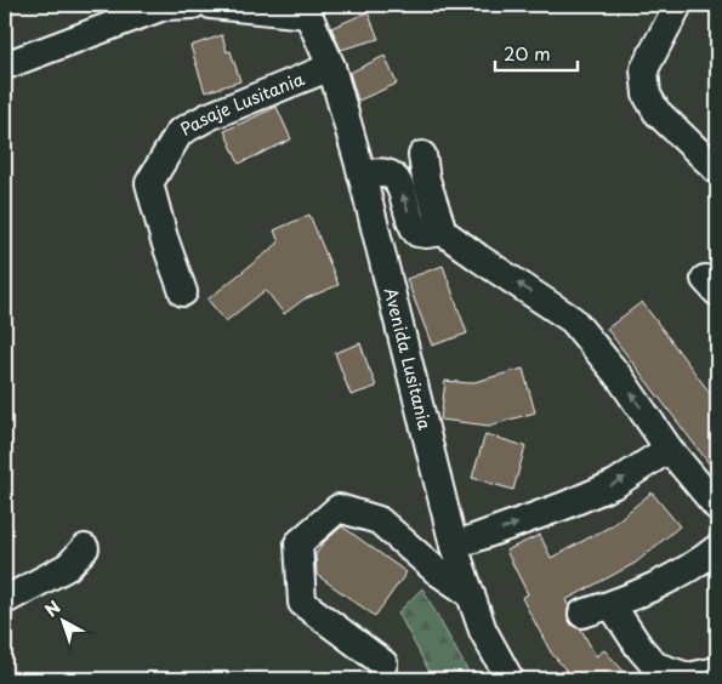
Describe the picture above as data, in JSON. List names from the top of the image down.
{
  "streets": {
    "street": ["Pasaje Lusitania", "Avenida Lusitania"]
  },
  "crossings": [
    ["Pasaje Lusitania", "Avenida Lusitania"]
  ],
  "scale_bar": "20 m",
  "north": "top left"
}
